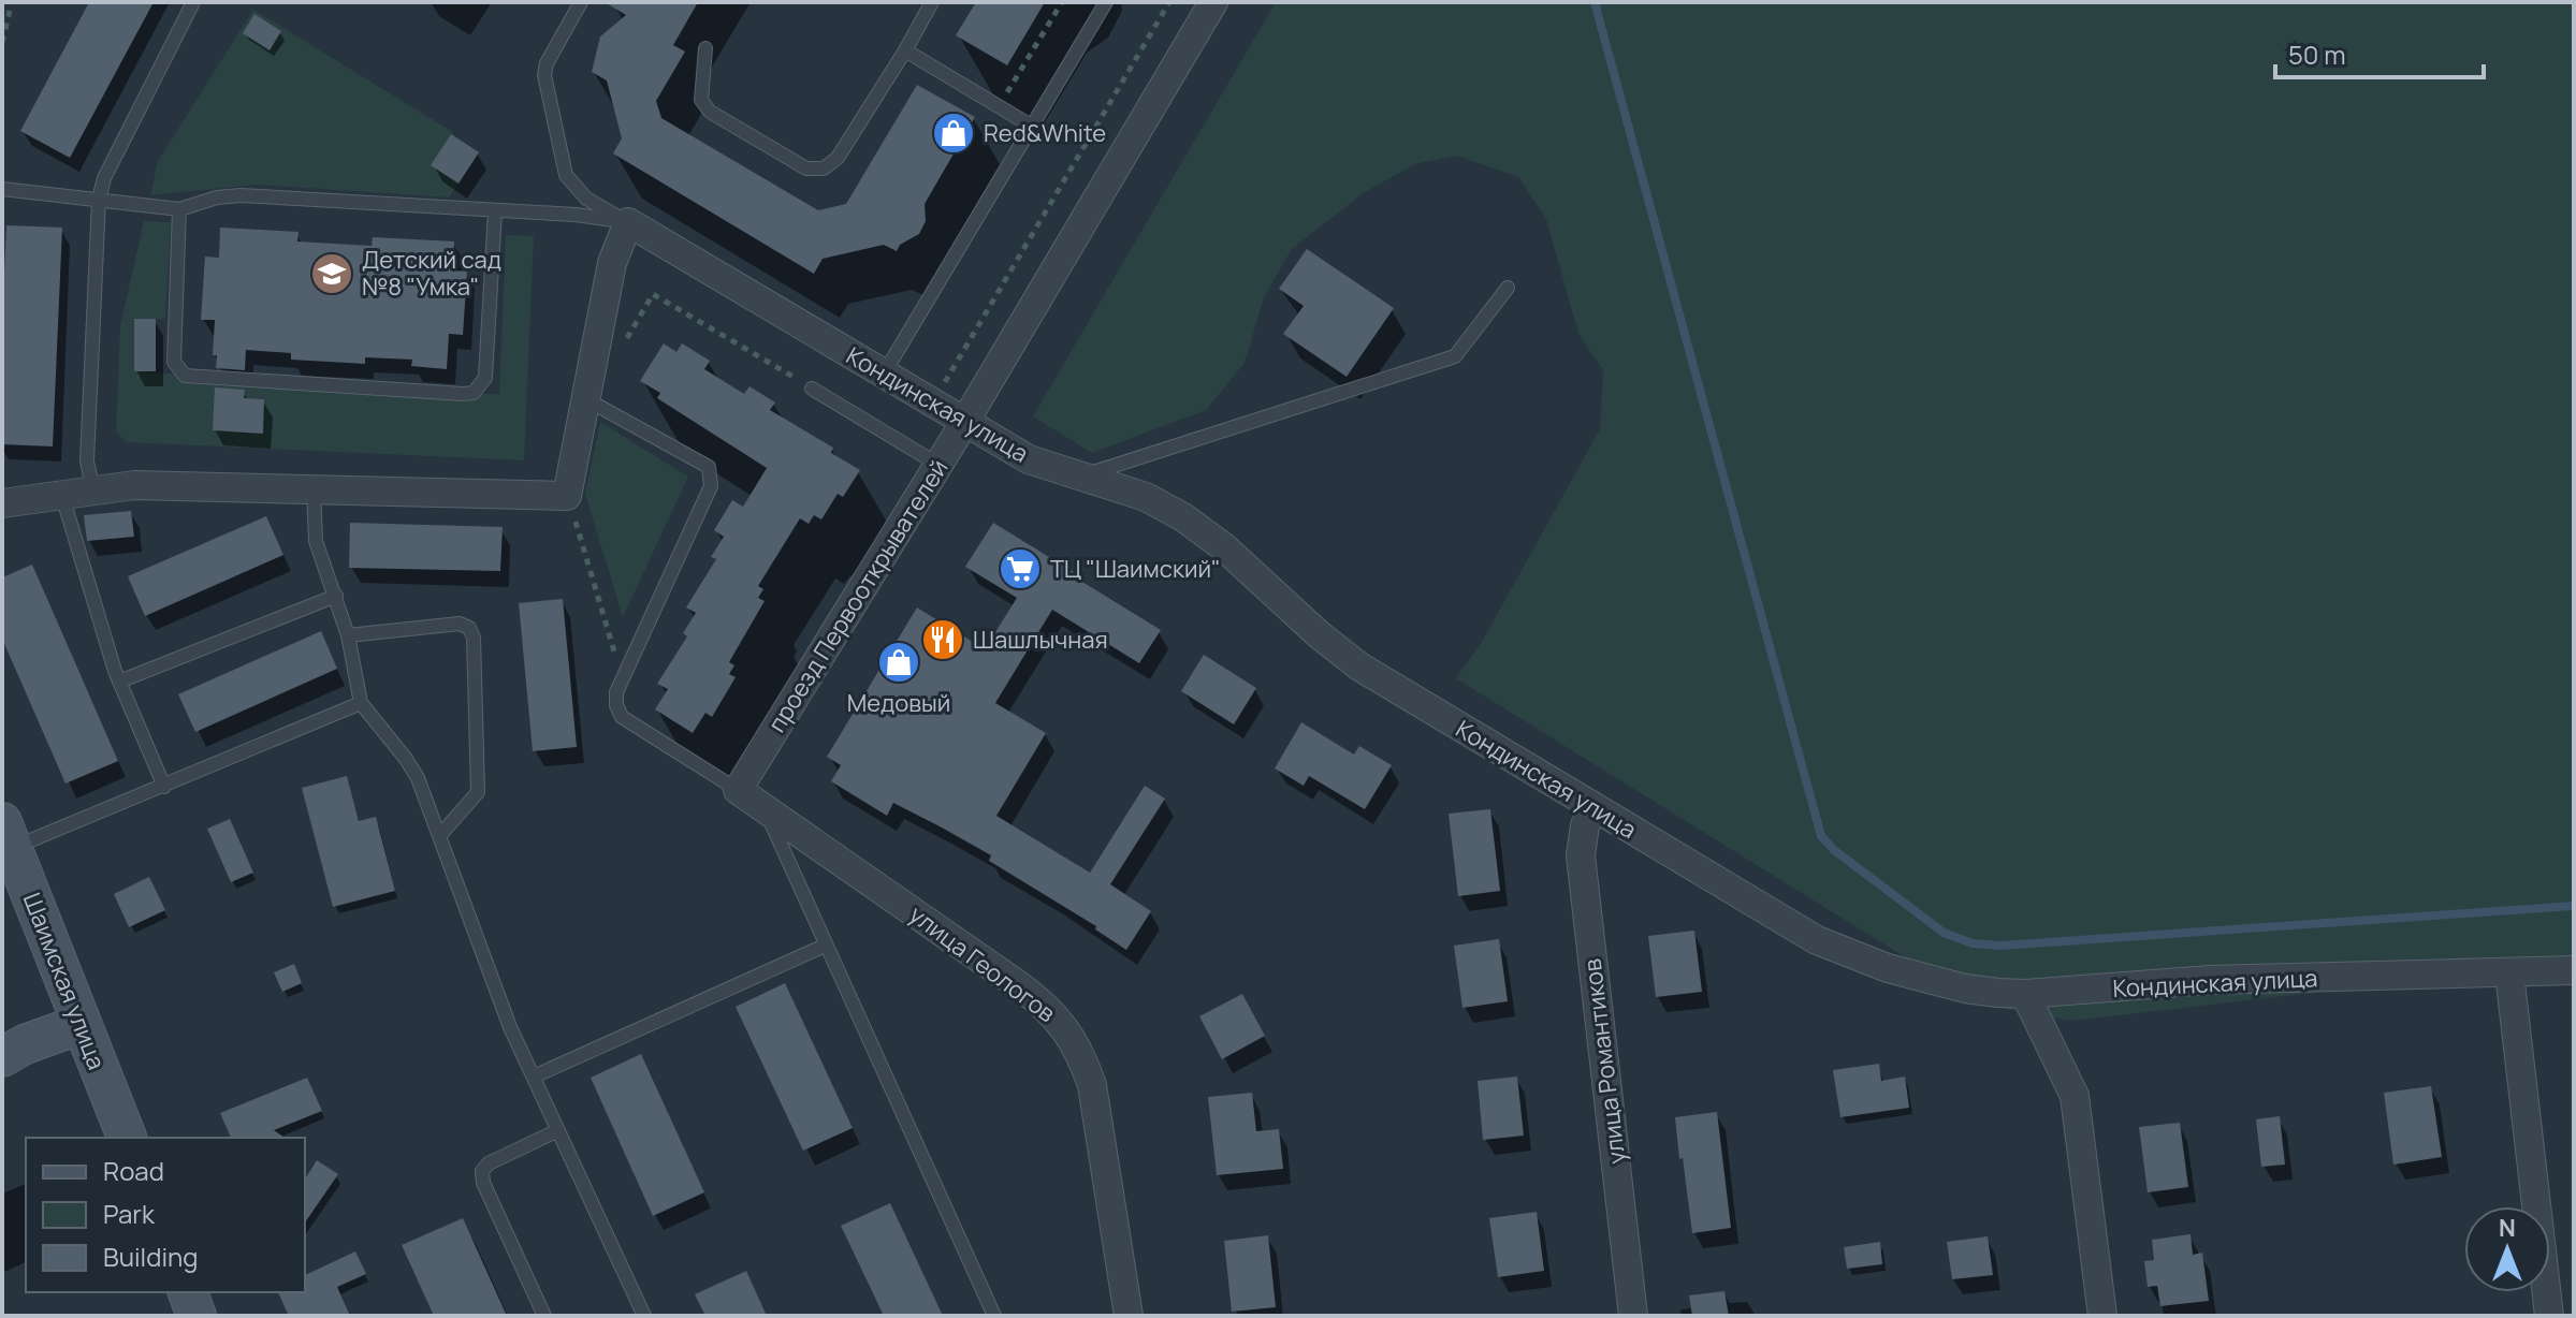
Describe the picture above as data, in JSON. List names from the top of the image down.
{
  "streets": {
    "main road": ["Шаимская улица"],
    "street": [
      "Кондинская улица",
      "проезд Первооткрывателей",
      "улица Геологов",
      "улица Романтиков"
    ]
  },
  "crossings": [
    ["Кондинская улица", "проезд Первооткрывателей"],
    ["Кондинская улица", "улица Романтиков"],
    ["проезд Первооткрывателей", "улица Геологов"]
  ],
  "places": {
    "shop": ["Red&White", "Медовый"],
    "school or university": ["Детский сад №8 \"Умка\""],
    "supermarket": ["ТЦ \"Шаимский\""],
    "restaurant": ["Шашлычная"]
  },
  "legend": ["Road", "Park", "Building"],
  "scale_bar": "50 m",
  "north": "top"
}
